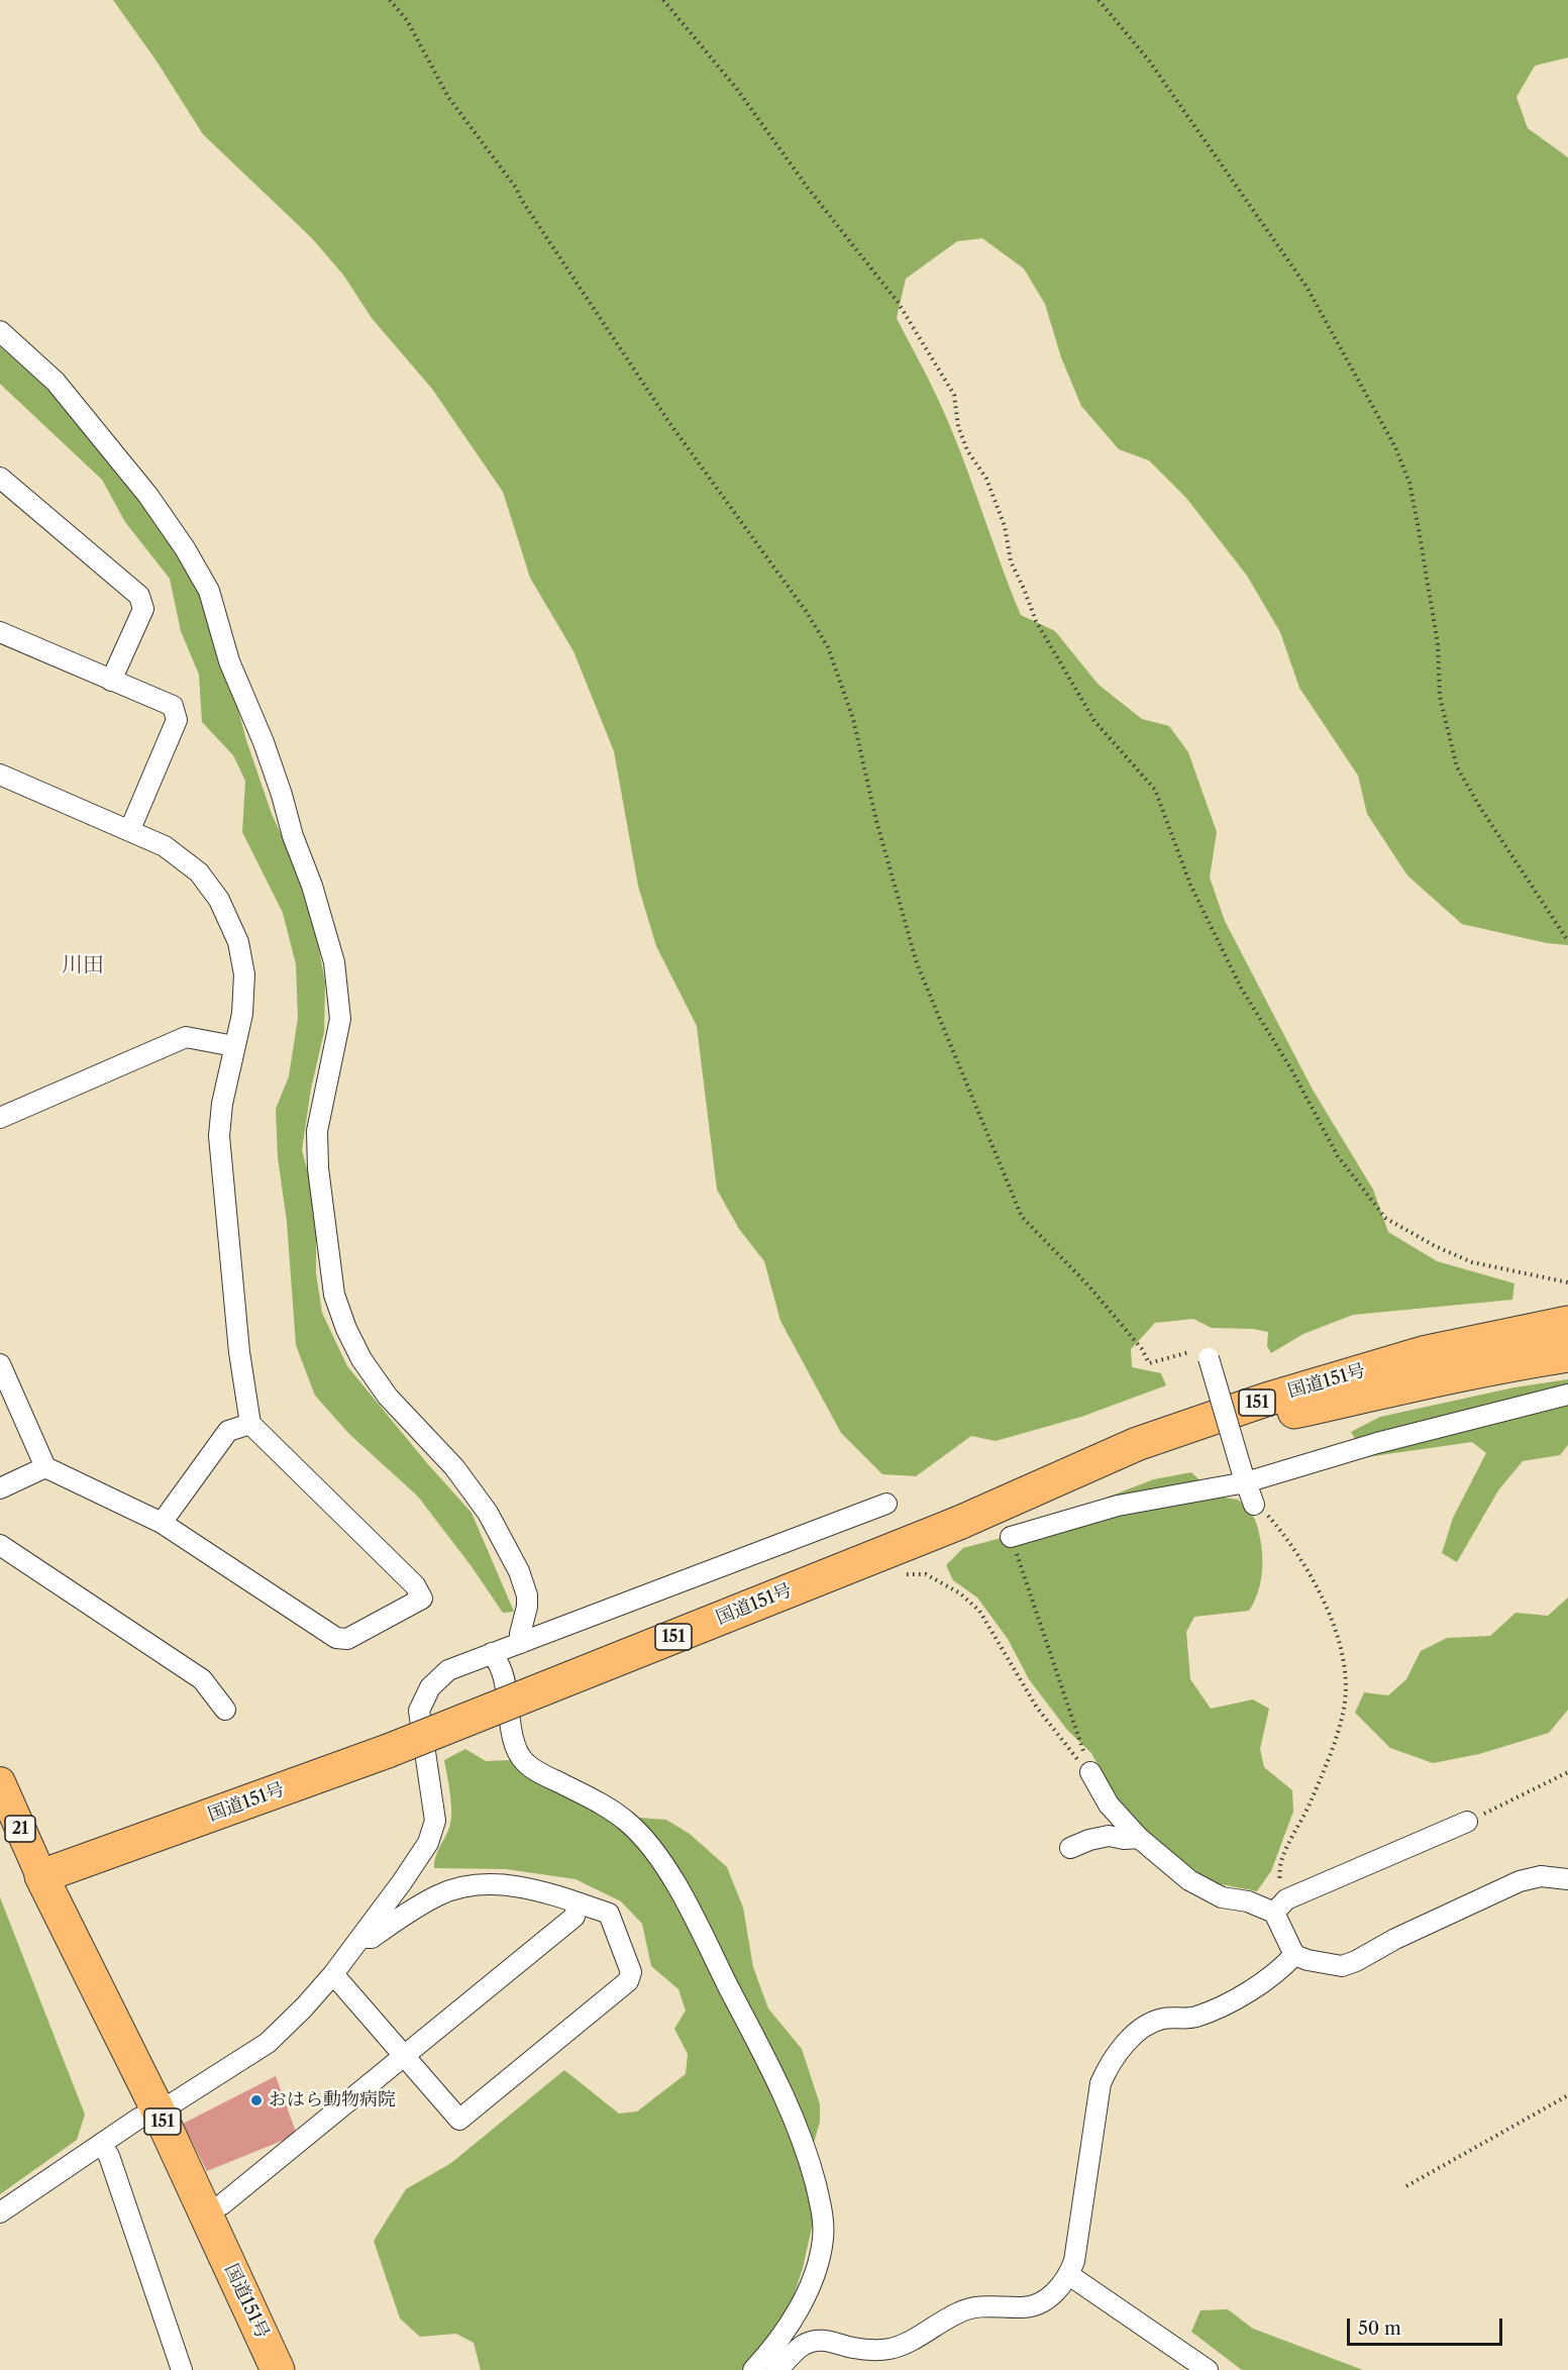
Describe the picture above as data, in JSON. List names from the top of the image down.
{
  "streets": {
    "highway": ["国道151号", "151"],
    "main road": ["21"]
  },
  "crossings": [
    ["国道151号", "21"]
  ],
  "districts": ["川田"],
  "places": ["おはら動物病院"],
  "scale_bar": "50 m"
}
